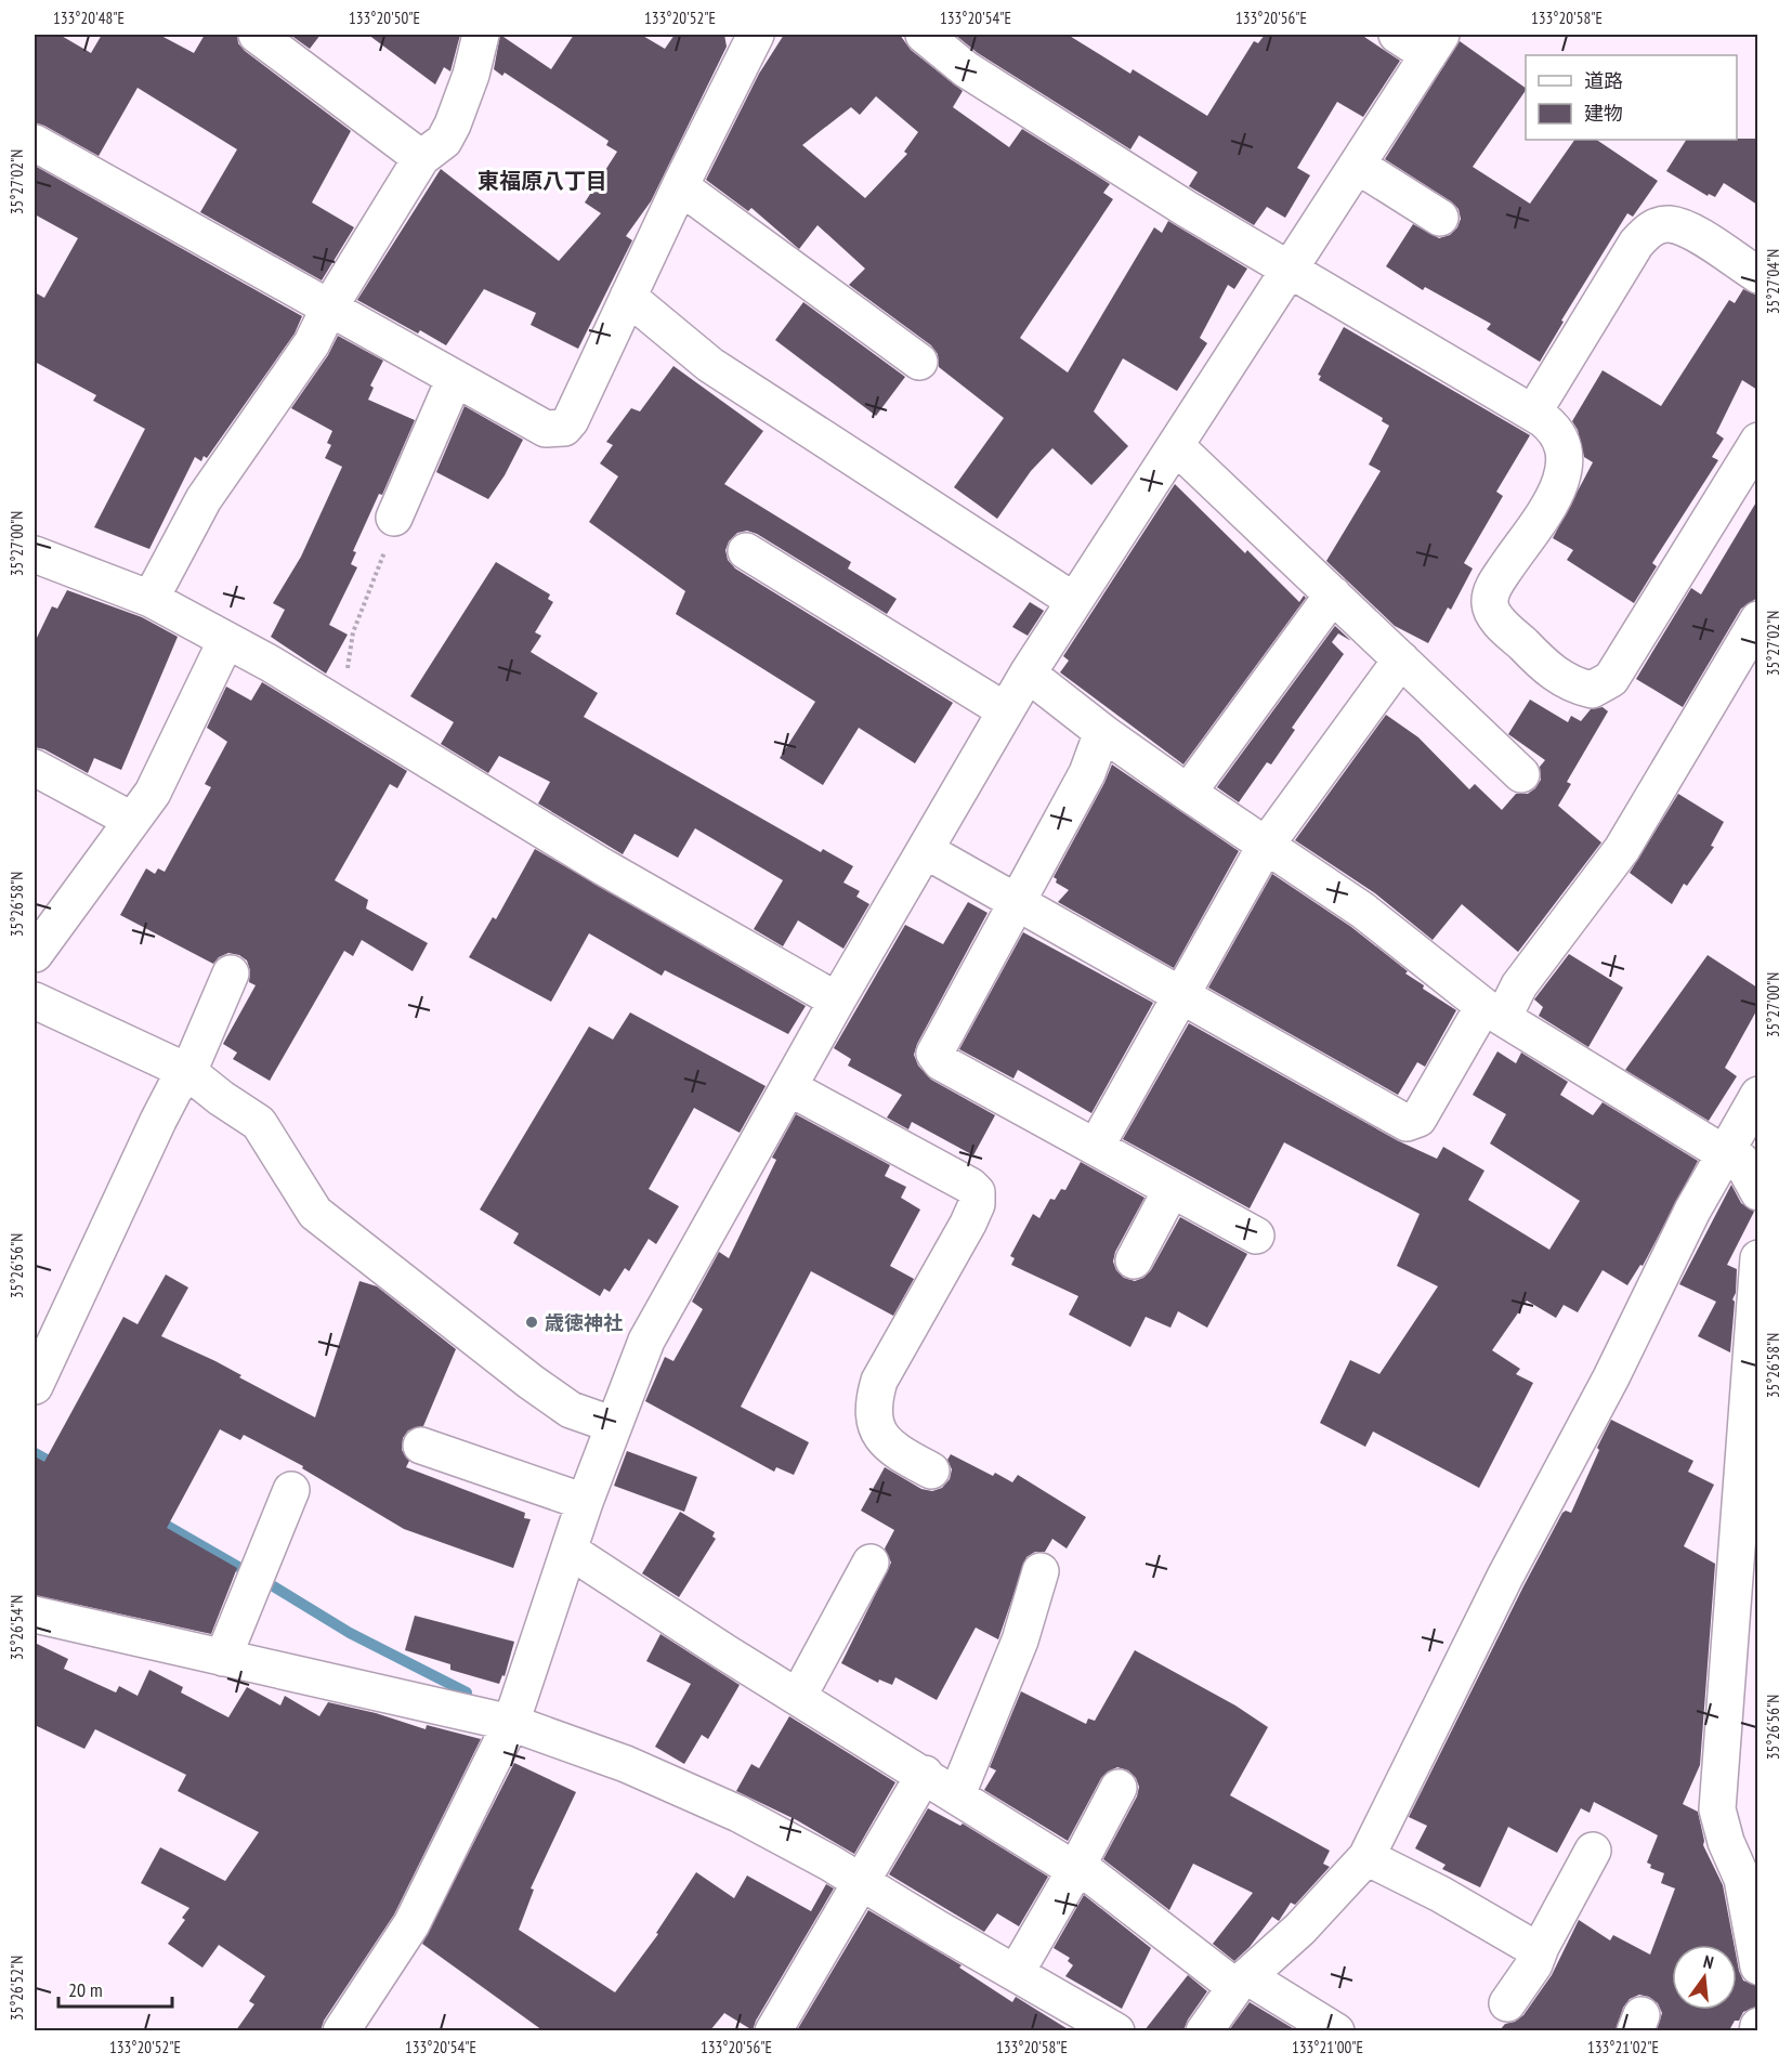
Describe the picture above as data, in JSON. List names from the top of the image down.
{
  "districts": ["東福原八丁目"],
  "places": ["歳徳神社"],
  "legend": ["道路", "建物"],
  "scale_bar": "20 m",
  "north": "top",
  "coordinates": [
    "133°20'48\"E",
    "133°20'50\"E",
    "133°20'52\"E",
    "133°20'54\"E",
    "133°20'56\"E",
    "133°20'58\"E",
    "35°27'02\"N",
    "35°27'04\"N",
    "35°27'00\"N",
    "35°26'58\"N",
    "35°26'56\"N",
    "35°26'54\"N",
    "35°26'52\"N",
    "133°21'00\"E",
    "133°21'02\"E"
  ]
}
